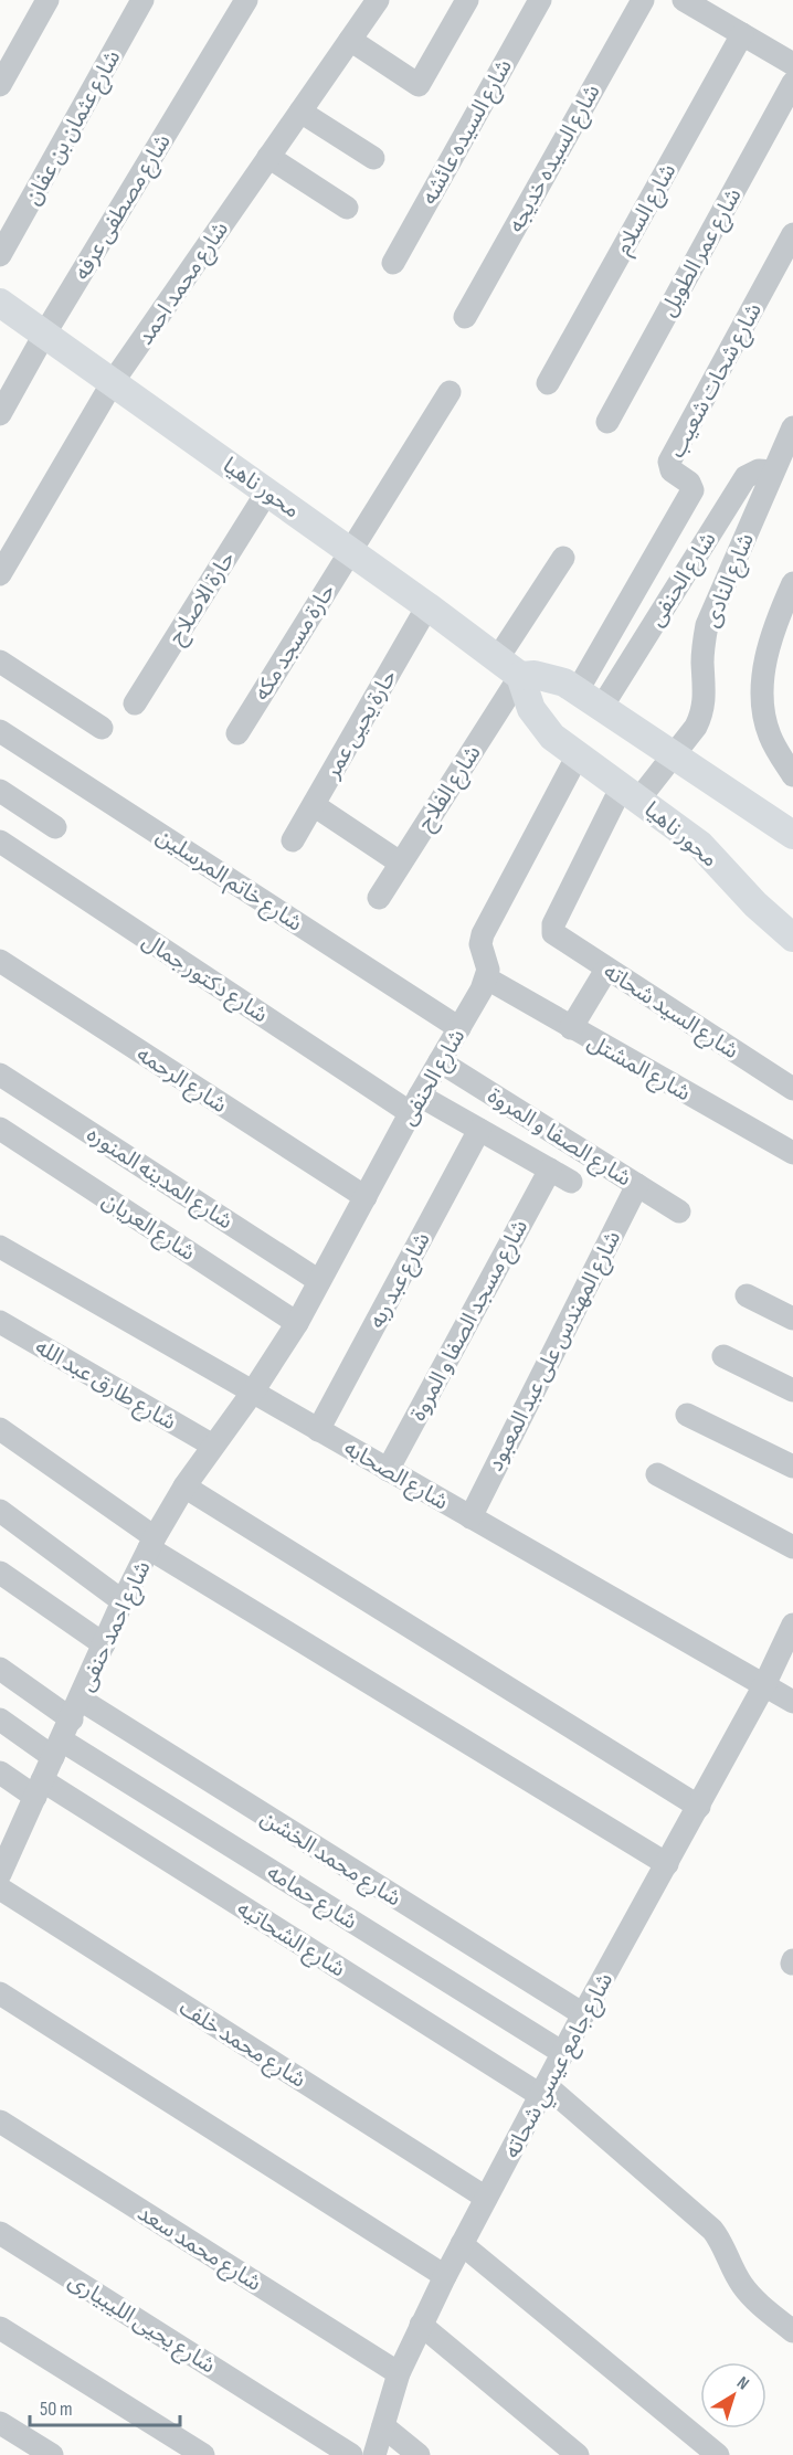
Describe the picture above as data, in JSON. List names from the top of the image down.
{
  "streets": {
    "main road": ["محور ناهيا"],
    "street": [
      "شارع عثمان بن عفان",
      "شارع السيده عائشه",
      "شارع السيده خديجه",
      "شارع مصطفى عرفه",
      "شارع السلام",
      "شارع عمر الطويل",
      "شارع محمد احمد",
      "شارع شحات شعيب",
      "شارع الحنفى",
      "شارع النادى",
      "حارة الاصلاح",
      "حارة مسجد مكه",
      "حارة يحيى عمر",
      "شارع الفلاح",
      "شارع خاتم المرسلين",
      "شارع دكتور جمال",
      "شارع السيد شحاته",
      "شارع المشتل",
      "شارع الرحمه",
      "شارع الصفا و المروة",
      "شارع المدينه المنوره",
      "شارع العريان",
      "شارع عبد ربه",
      "شارع مسجد الصفا و المروة",
      "شارع المهندس على عبد المعبود",
      "شارع طارق عبد الله",
      "شارع الصحابه",
      "شارع احمد حنفى",
      "شارع محمد الخشن",
      "شارع حمامه",
      "شارع الشحاتيه",
      "شارع محمد خلف",
      "شارع جامع عيسي شحاته",
      "شارع محمد سعد",
      "شارع يحيى الليبيارى"
    ]
  },
  "crossings": [
    ["شارع مصطفى عرفه", "محور ناهيا"],
    ["شارع محمد احمد", "محور ناهيا"],
    ["محور ناهيا", "شارع النادى"],
    ["محور ناهيا", "حارة الاصلاح"],
    ["محور ناهيا", "حارة مسجد مكه"],
    ["محور ناهيا", "حارة يحيى عمر"],
    ["محور ناهيا", "شارع الفلاح"],
    ["شارع الحنفى", "شارع النادى"],
    ["شارع الحنفى", "شارع خاتم المرسلين"],
    ["شارع الحنفى", "شارع دكتور جمال"],
    ["شارع الحنفى", "شارع المشتل"],
    ["شارع الحنفى", "شارع الرحمه"],
    ["شارع الحنفى", "شارع الصفا و المروة"],
    ["شارع الحنفى", "شارع المدينه المنوره"],
    ["شارع الحنفى", "شارع العريان"],
    ["شارع الحنفى", "شارع الصحابه"],
    ["شارع الحنفى", "شارع احمد حنفى"],
    ["شارع النادى", "شارع السيد شحاته"],
    ["شارع دكتور جمال", "شارع عبد ربه"],
    ["شارع دكتور جمال", "شارع مسجد الصفا و المروة"],
    ["شارع الصفا و المروة", "شارع المهندس على عبد المعبود"],
    ["شارع عبد ربه", "شارع الصحابه"],
    ["شارع مسجد الصفا و المروة", "شارع الصحابه"],
    ["شارع المهندس على عبد المعبود", "شارع الصحابه"],
    ["شارع طارق عبد الله", "شارع احمد حنفى"],
    ["شارع الصحابه", "شارع احمد حنفى"],
    ["شارع الصحابه", "شارع جامع عيسي شحاته"],
    ["شارع احمد حنفى", "شارع محمد الخشن"],
    ["شارع احمد حنفى", "شارع حمامه"],
    ["شارع احمد حنفى", "شارع الشحاتيه"],
    ["شارع محمد الخشن", "شارع حمامه"],
    ["شارع محمد الخشن", "شارع جامع عيسي شحاته"],
    ["شارع حمامه", "شارع جامع عيسي شحاته"],
    ["شارع الشحاتيه", "شارع جامع عيسي شحاته"],
    ["شارع محمد خلف", "شارع جامع عيسي شحاته"],
    ["شارع جامع عيسي شحاته", "شارع محمد سعد"]
  ],
  "scale_bar": "50 m",
  "north": "top right"
}
